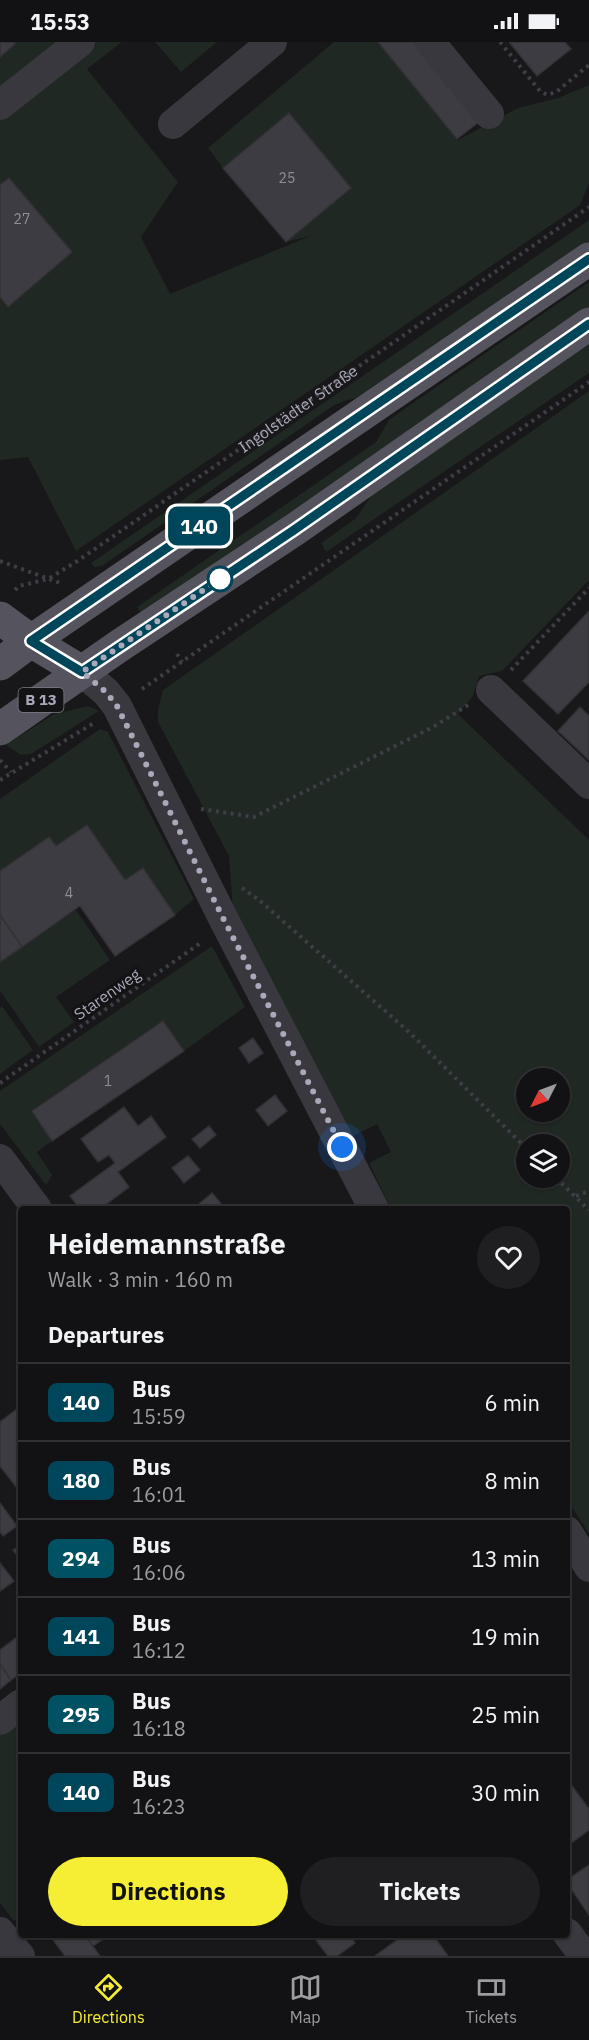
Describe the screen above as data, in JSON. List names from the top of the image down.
{
  "streets": {
    "main road": ["B 13"],
    "path": ["Ingolstädter Straße", "Starenweg"]
  },
  "lines": ["bus line 140"],
  "house_numbers": [
    "25",
    "27",
    "4",
    "1"
  ],
  "north": "bottom left",
  "page": {
    "status": "15:53",
    "on_map": "140",
    "heading": [
      ["Heidemannstraße", "Walk · 3 min · 160 m"],
      "Departures"
    ],
    "list": [
      {
        "mark": "140",
        "name": "Bus",
        "note": "15:59",
        "value": "6 min"
      },
      {
        "mark": "180",
        "name": "Bus",
        "note": "16:01",
        "value": "8 min"
      },
      {
        "mark": "294",
        "name": "Bus",
        "note": "16:06",
        "value": "13 min"
      },
      {
        "mark": "141",
        "name": "Bus",
        "note": "16:12",
        "value": "19 min"
      },
      {
        "mark": "295",
        "name": "Bus",
        "note": "16:18",
        "value": "25 min"
      },
      {
        "mark": "140",
        "name": "Bus",
        "note": "16:23",
        "value": "30 min"
      }
    ],
    "buttons": ["Directions", "Tickets"],
    "tabs": ["Directions", "Map", "Tickets"]
  }
}
